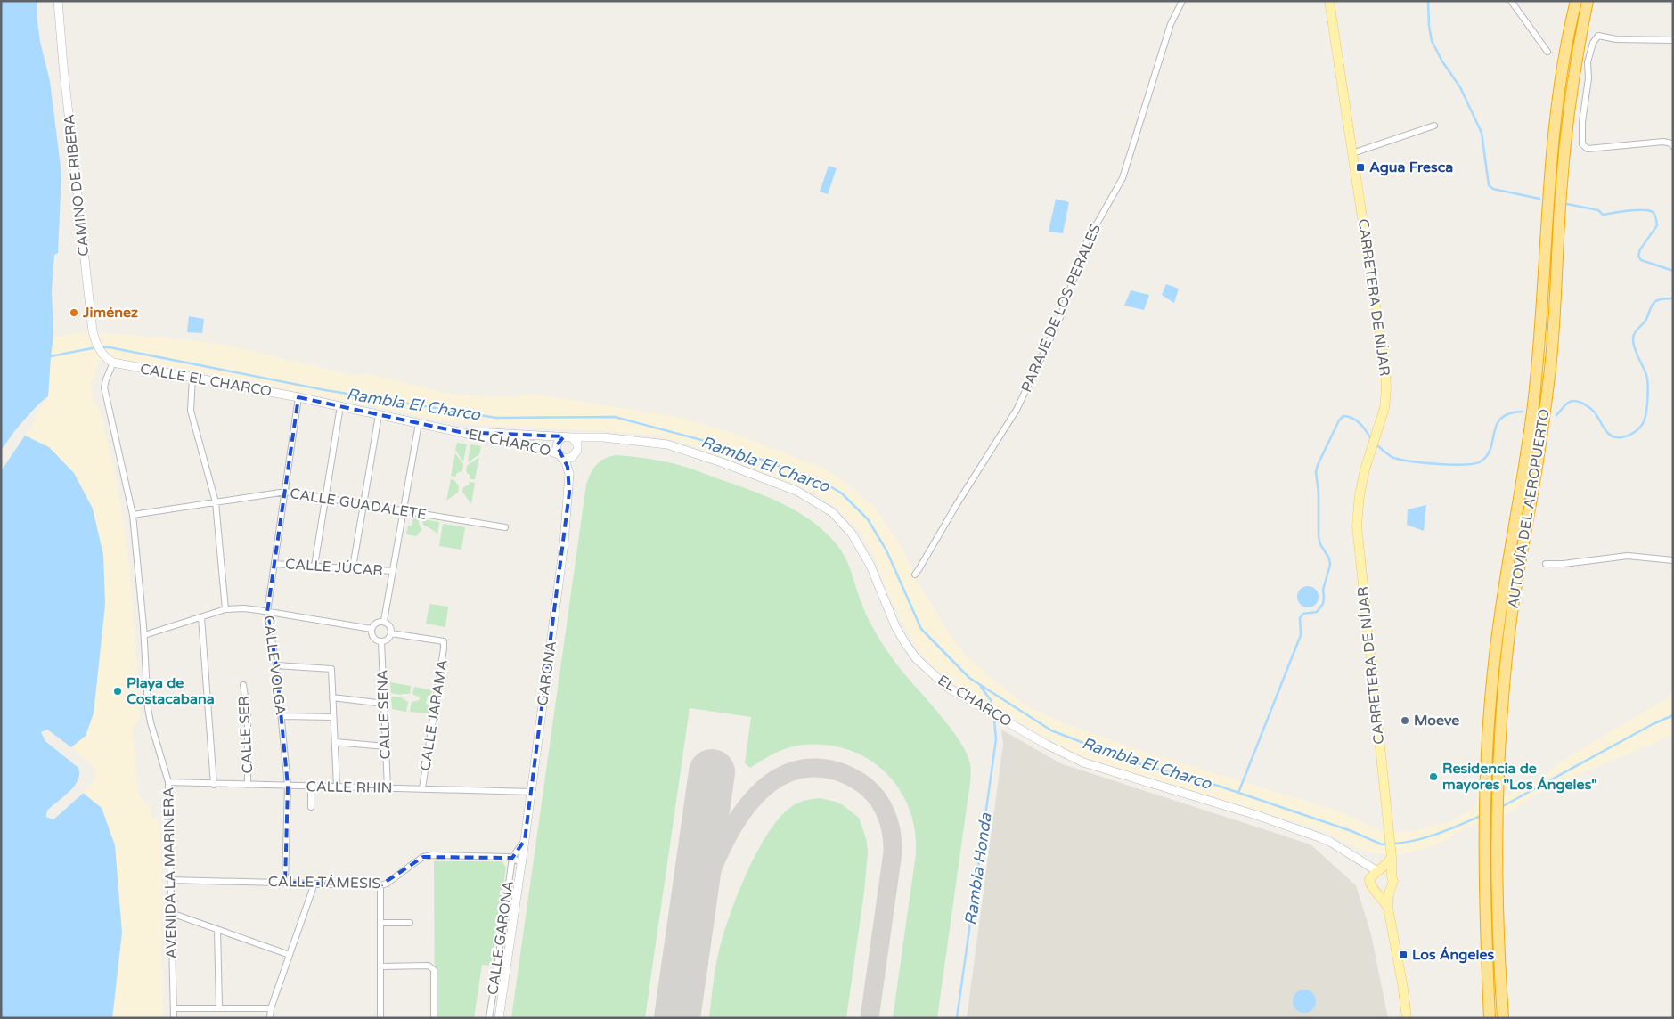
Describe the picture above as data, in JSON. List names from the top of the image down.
{
  "streets": {
    "highway": ["AUTOVÍA DEL AEROPUERTO"],
    "main road": [
      "CAMINO DE RIBERA",
      "CARRETERA DE NÍJAR",
      "CALLE EL CHARCO",
      "EL CHARCO",
      "GARONA"
    ],
    "street": [
      "PARAJE DE LOS PERALES",
      "CALLE GUADALETE",
      "CALLE JÚCAR",
      "CALLE VOLGA",
      "CALLE SENA",
      "CALLE JARAMA",
      "CALLE SER",
      "CALLE RHIN",
      "AVENIDA LA MARINERA",
      "CALLE TÁMESIS",
      "CALLE GARONA"
    ]
  },
  "crossings": [
    ["CAMINO DE RIBERA", "CALLE EL CHARCO"],
    ["CAMINO DE RIBERA", "AVENIDA LA MARINERA"],
    ["CALLE EL CHARCO", "EL CHARCO"],
    ["CALLE EL CHARCO", "CALLE VOLGA"],
    ["CALLE EL CHARCO", "AVENIDA LA MARINERA"],
    ["EL CHARCO", "CALLE VOLGA"],
    ["CALLE GUADALETE", "CALLE VOLGA"],
    ["CALLE GUADALETE", "AVENIDA LA MARINERA"],
    ["CALLE JÚCAR", "CALLE VOLGA"],
    ["CALLE VOLGA", "CALLE RHIN"],
    ["CALLE VOLGA", "CALLE TÁMESIS"],
    ["GARONA", "CALLE RHIN"],
    ["GARONA", "CALLE TÁMESIS"],
    ["CALLE SENA", "CALLE JARAMA"],
    ["CALLE SENA", "CALLE RHIN"],
    ["CALLE JARAMA", "CALLE RHIN"],
    ["CALLE SER", "CALLE RHIN"],
    ["CALLE RHIN", "AVENIDA LA MARINERA"],
    ["AVENIDA LA MARINERA", "CALLE TÁMESIS"],
    ["CALLE TÁMESIS", "CALLE GARONA"]
  ],
  "water": ["Rambla El Charco", "Rambla Honda"],
  "places": {
    "transit": ["Agua Fresca", "Los Ángeles"],
    "other": [
      "Jiménez",
      "Playa de Costacabana",
      "Moeve",
      "Residencia de mayores \"Los Ángeles\""
    ]
  }
}
